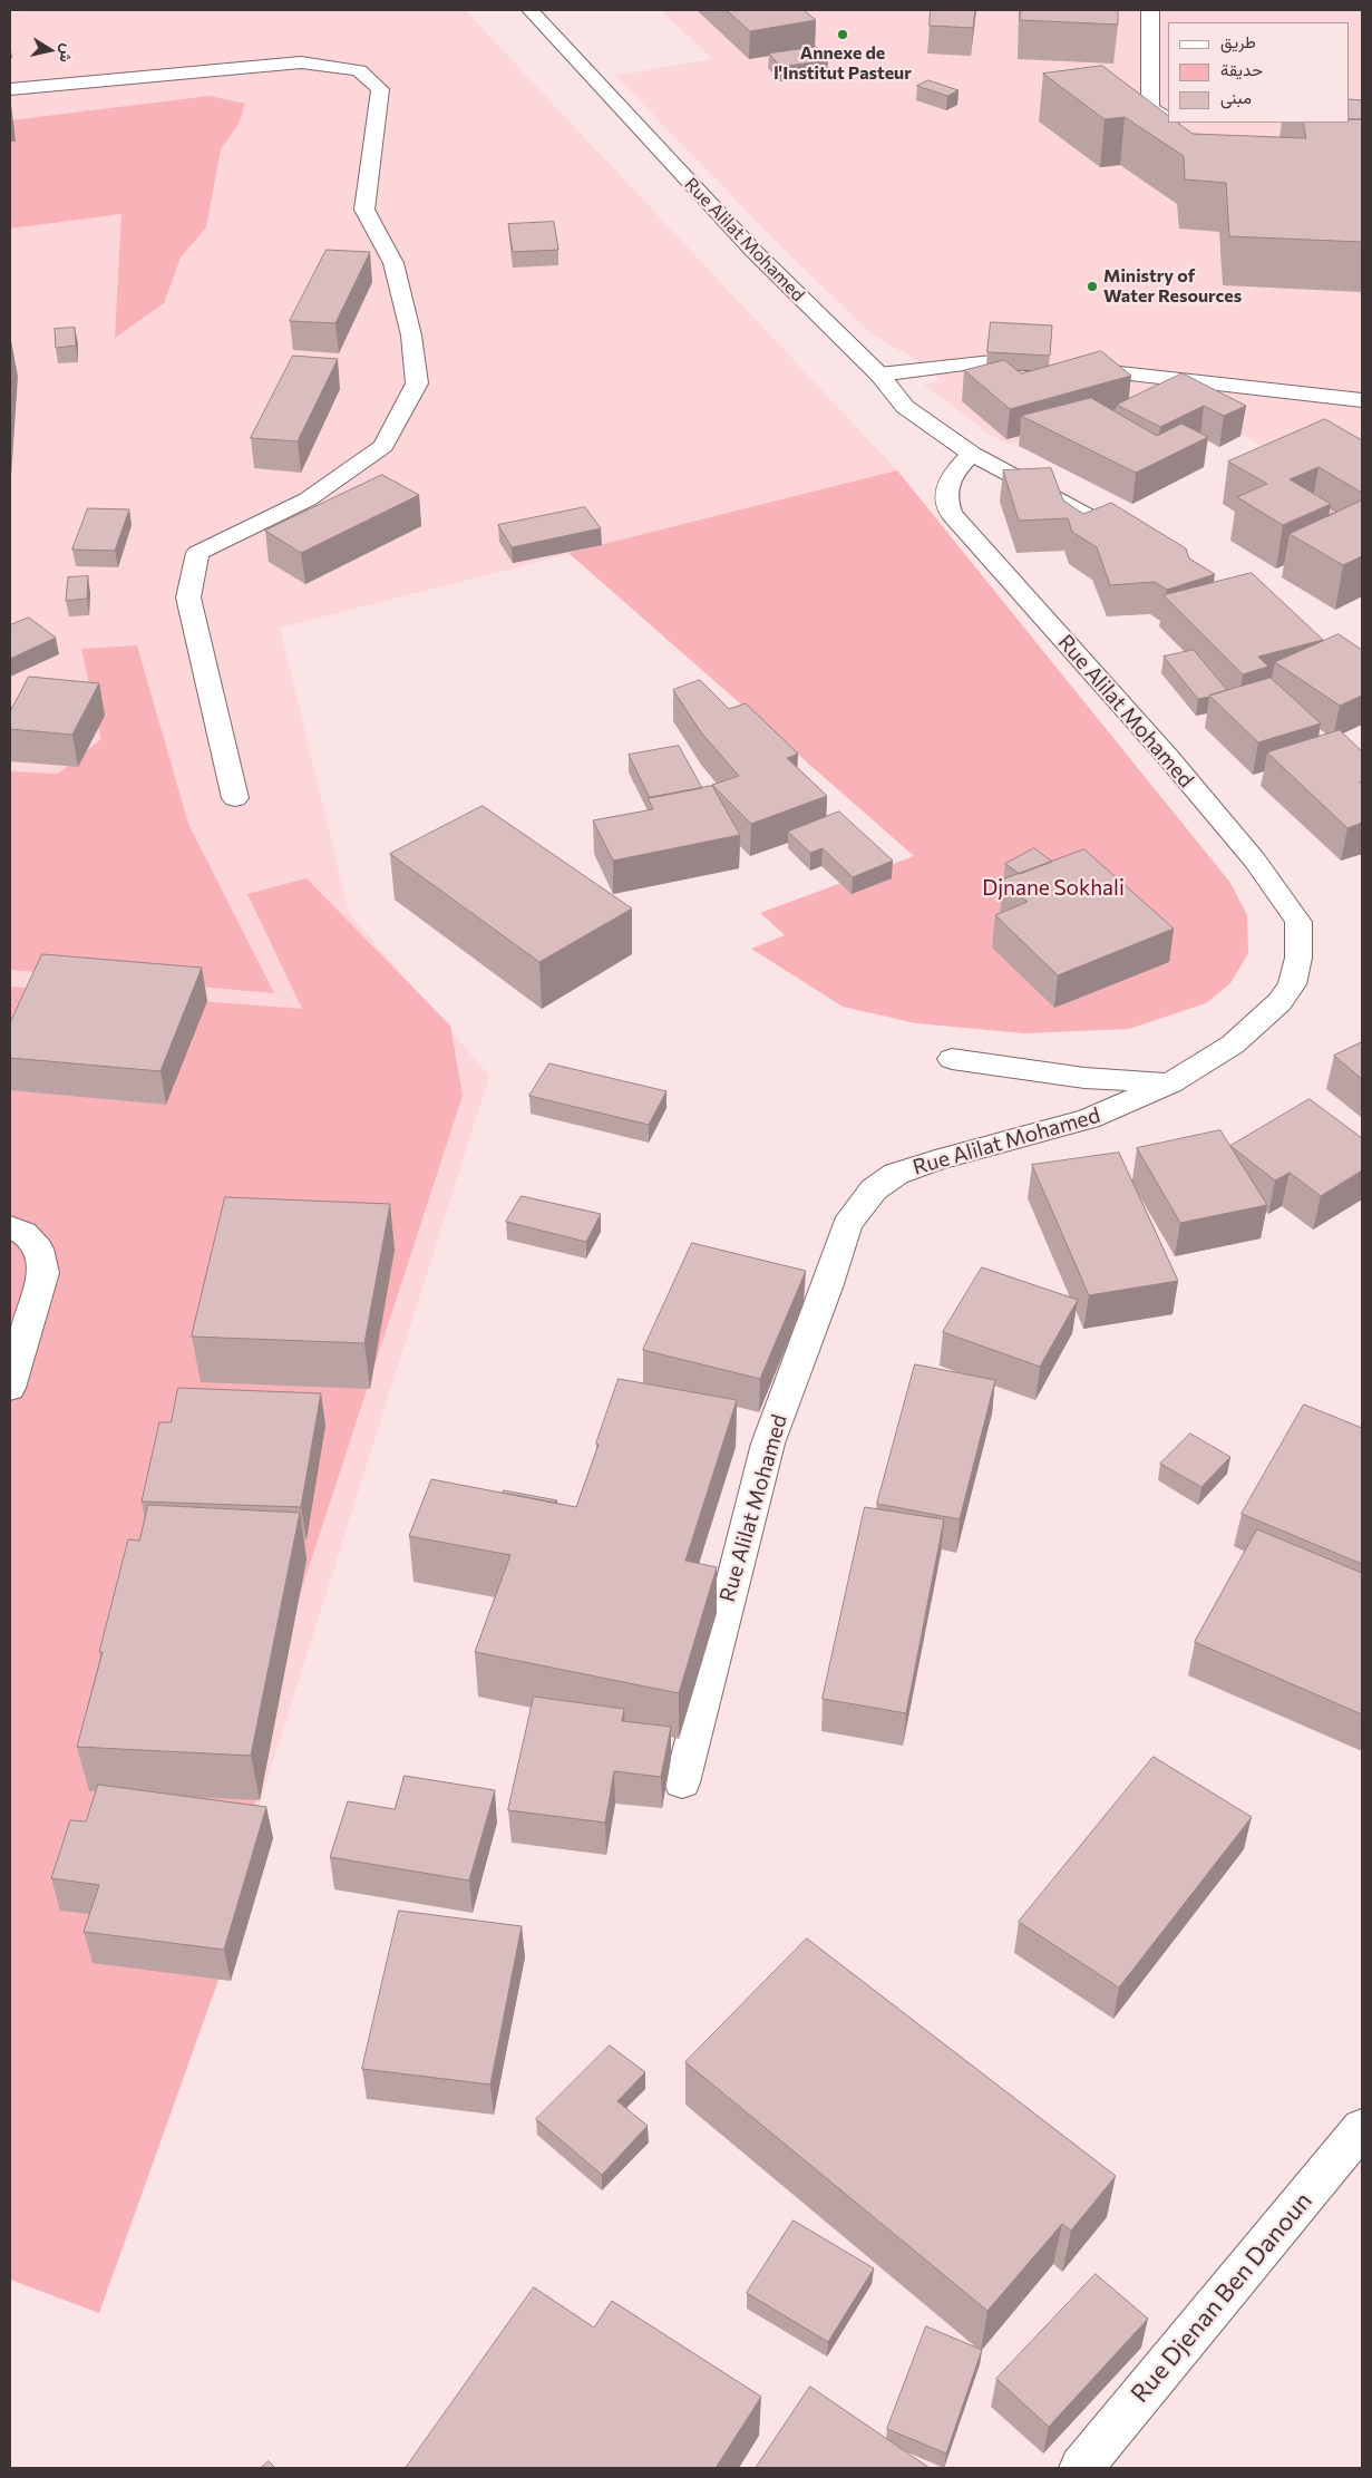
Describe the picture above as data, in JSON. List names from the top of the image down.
{
  "streets": {
    "street": ["Rue Alilat Mohamed", "Rue Djenan Ben Danoun"]
  },
  "parks": ["Djnane Sokhali"],
  "places": ["Annexe de l'Institut Pasteur", "Ministry of Water Resources"],
  "legend": ["طريق", "حديقة", "مبنى"],
  "north": "right"
}
